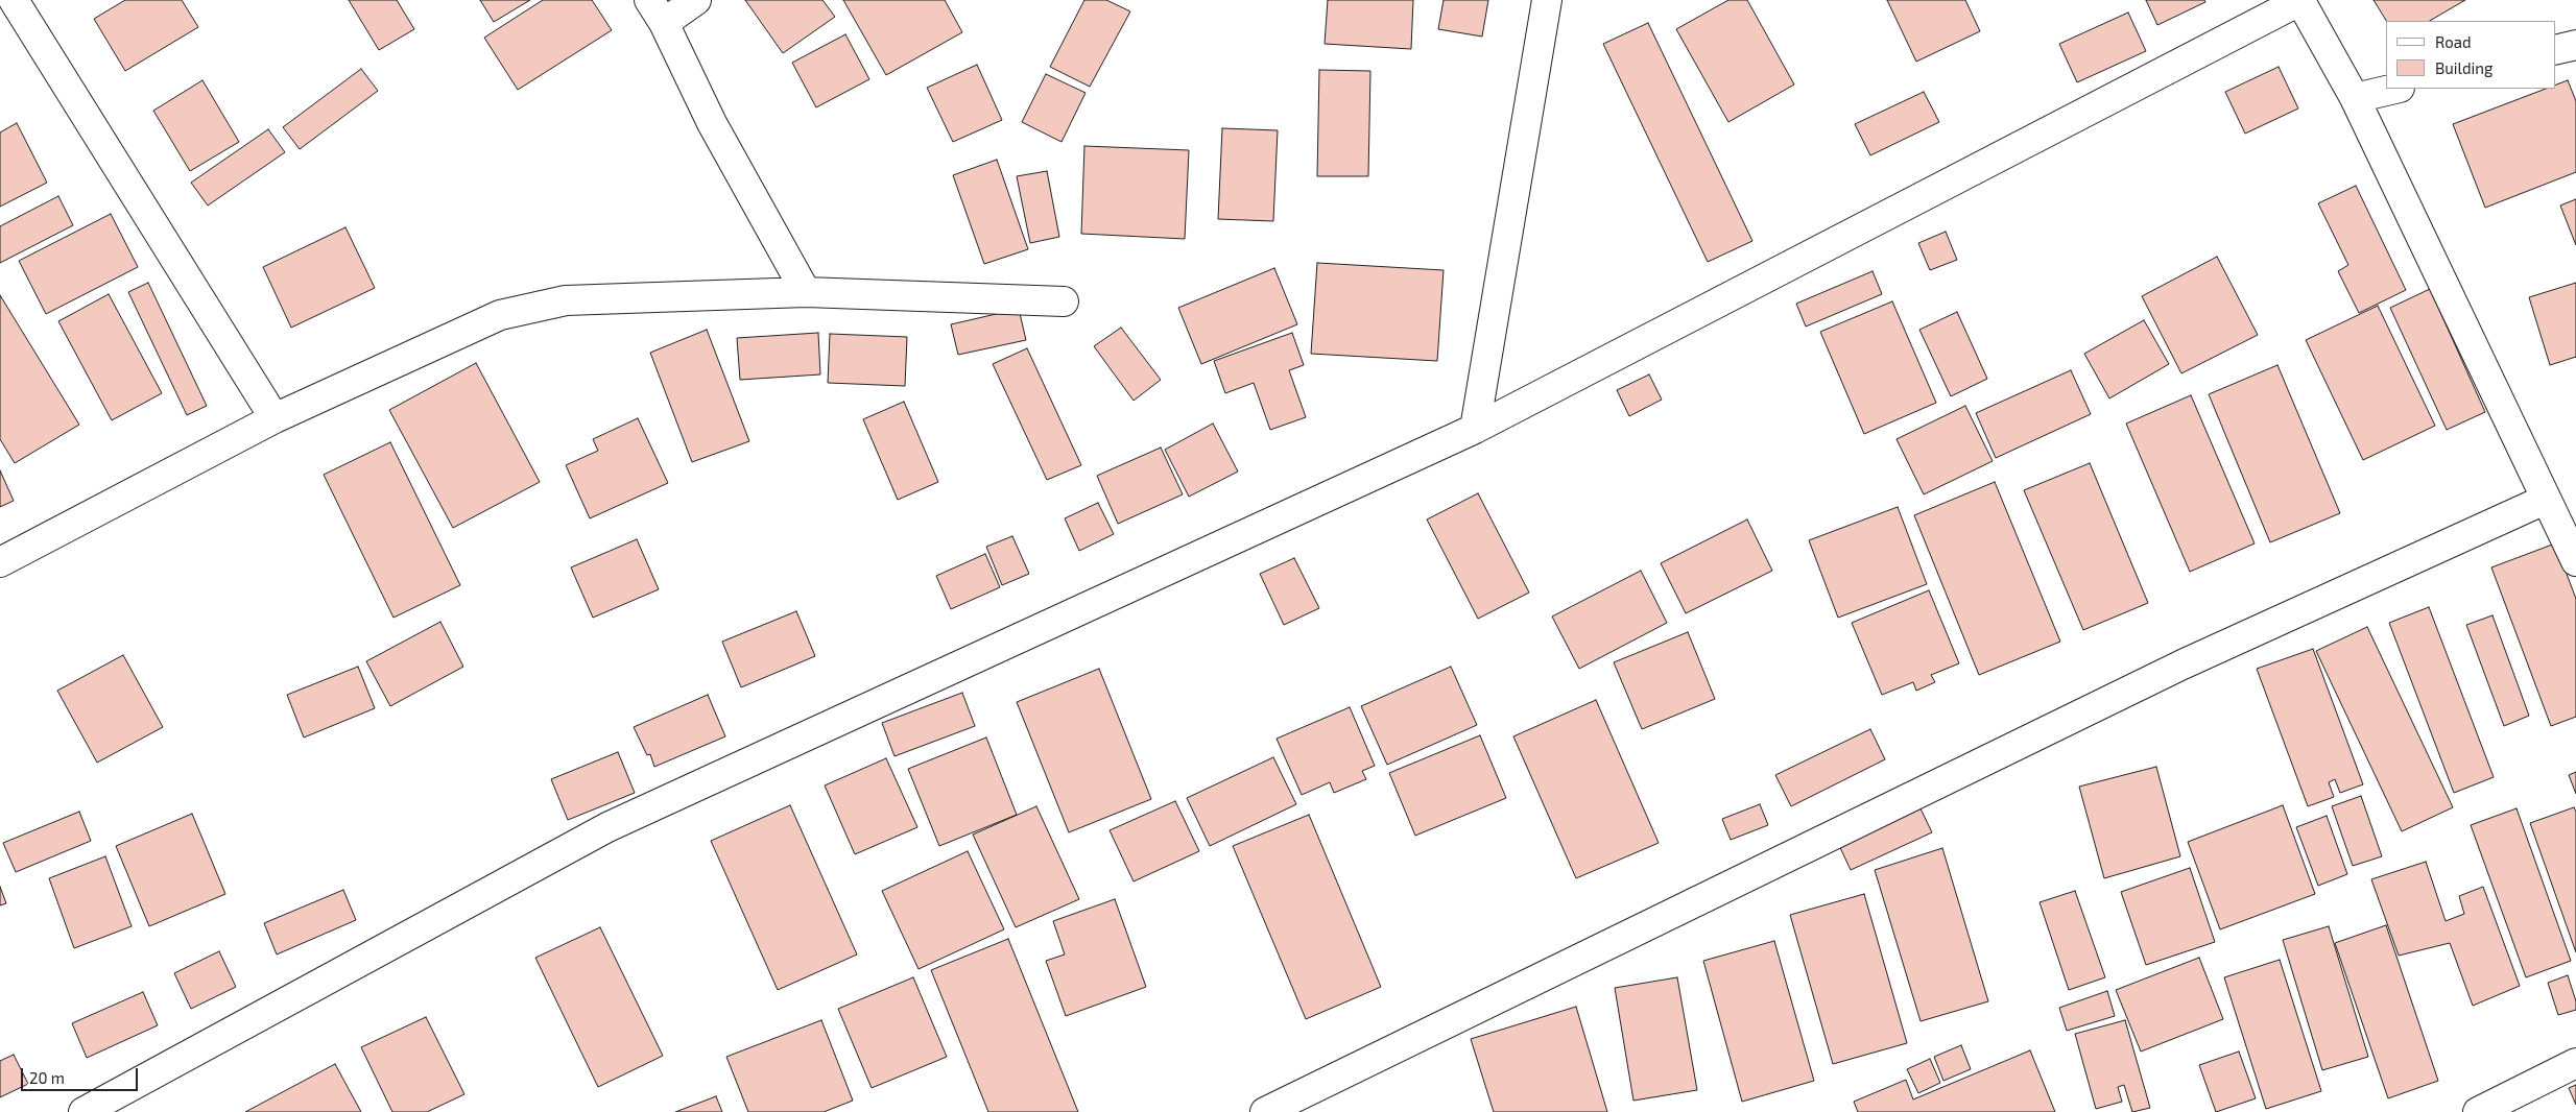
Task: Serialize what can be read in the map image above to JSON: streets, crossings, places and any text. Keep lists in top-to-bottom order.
{
  "legend": ["Road", "Building"],
  "scale_bar": "20 m"
}
